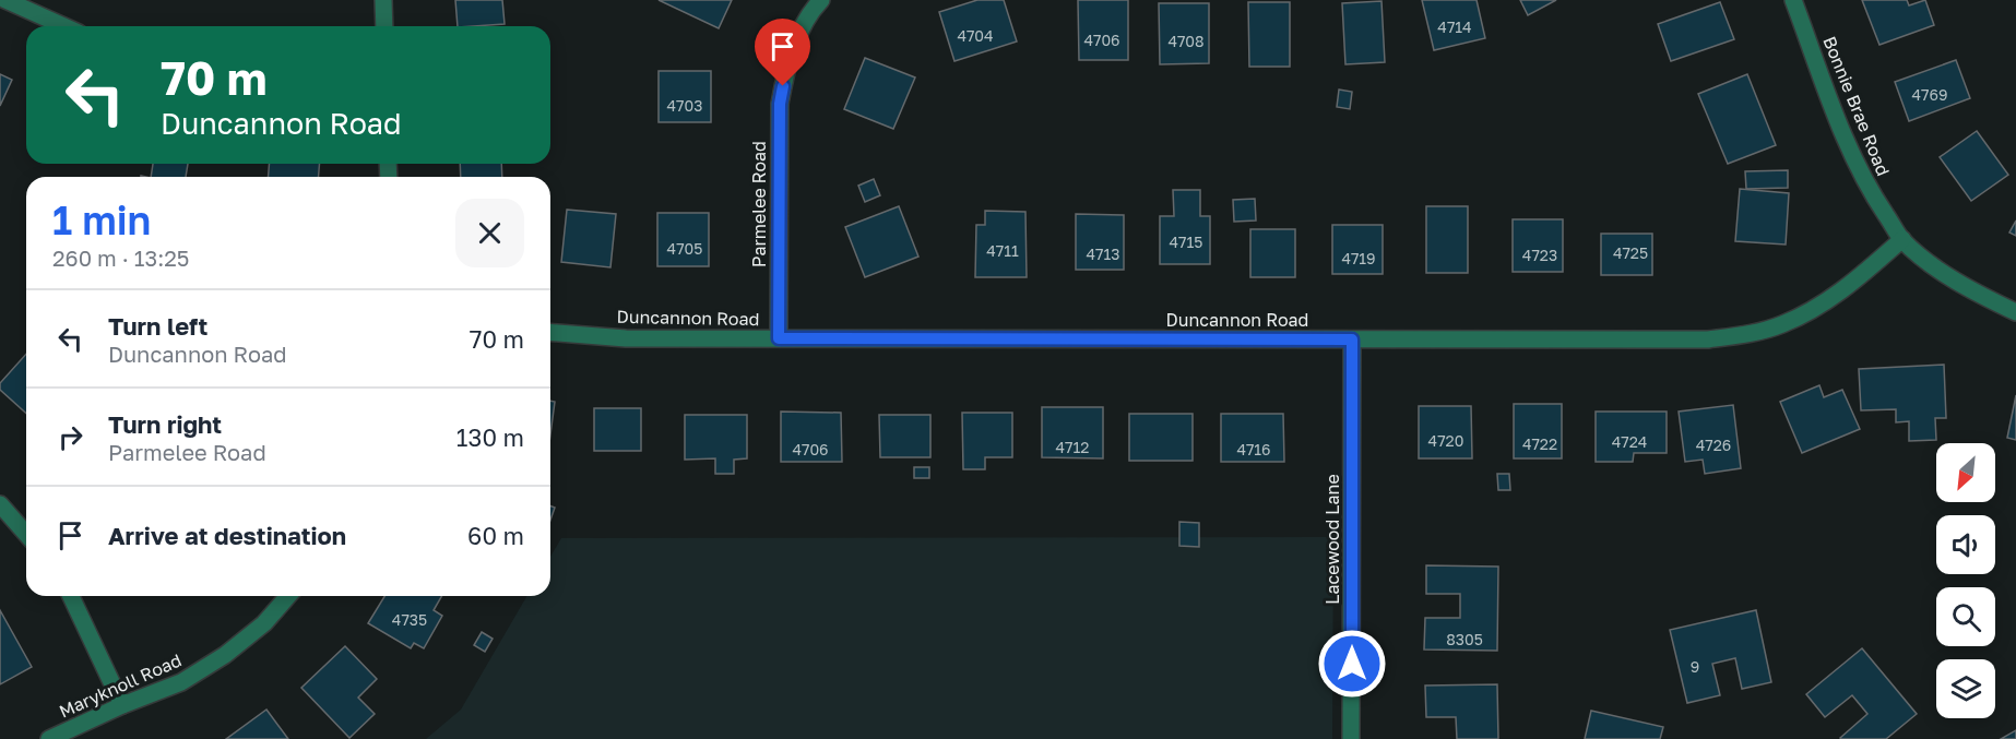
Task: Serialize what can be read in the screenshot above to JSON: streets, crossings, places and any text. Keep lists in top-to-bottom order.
{
  "streets": {
    "street": [
      "Bonnie Brae Road",
      "Parmelee Road",
      "Duncannon Road",
      "Lacewood Lane",
      "Maryknoll Road"
    ]
  },
  "crossings": [
    ["Bonnie Brae Road", "Duncannon Road"],
    ["Parmelee Road", "Duncannon Road"],
    ["Duncannon Road", "Lacewood Lane"]
  ],
  "house_numbers": [
    "4714",
    "4704",
    "4706",
    "4708",
    "4769",
    "4703",
    "4715",
    "4705",
    "4711",
    "4725",
    "4713",
    "4723",
    "4719",
    "4720",
    "4724",
    "4722",
    "4726",
    "4712",
    "4706",
    "4716",
    "4735",
    "8305",
    "9"
  ],
  "north": "bottom left",
  "page": {
    "turn": ["70 m", "Duncannon Road"],
    "heading": ["1 min", "260 m · 13:25"],
    "list": [
      {
        "name": "Turn left",
        "note": "Duncannon Road",
        "value": "70 m"
      },
      {
        "name": "Turn right",
        "note": "Parmelee Road",
        "value": "130 m"
      },
      {
        "name": "Arrive at destination",
        "value": "60 m"
      }
    ]
  }
}
